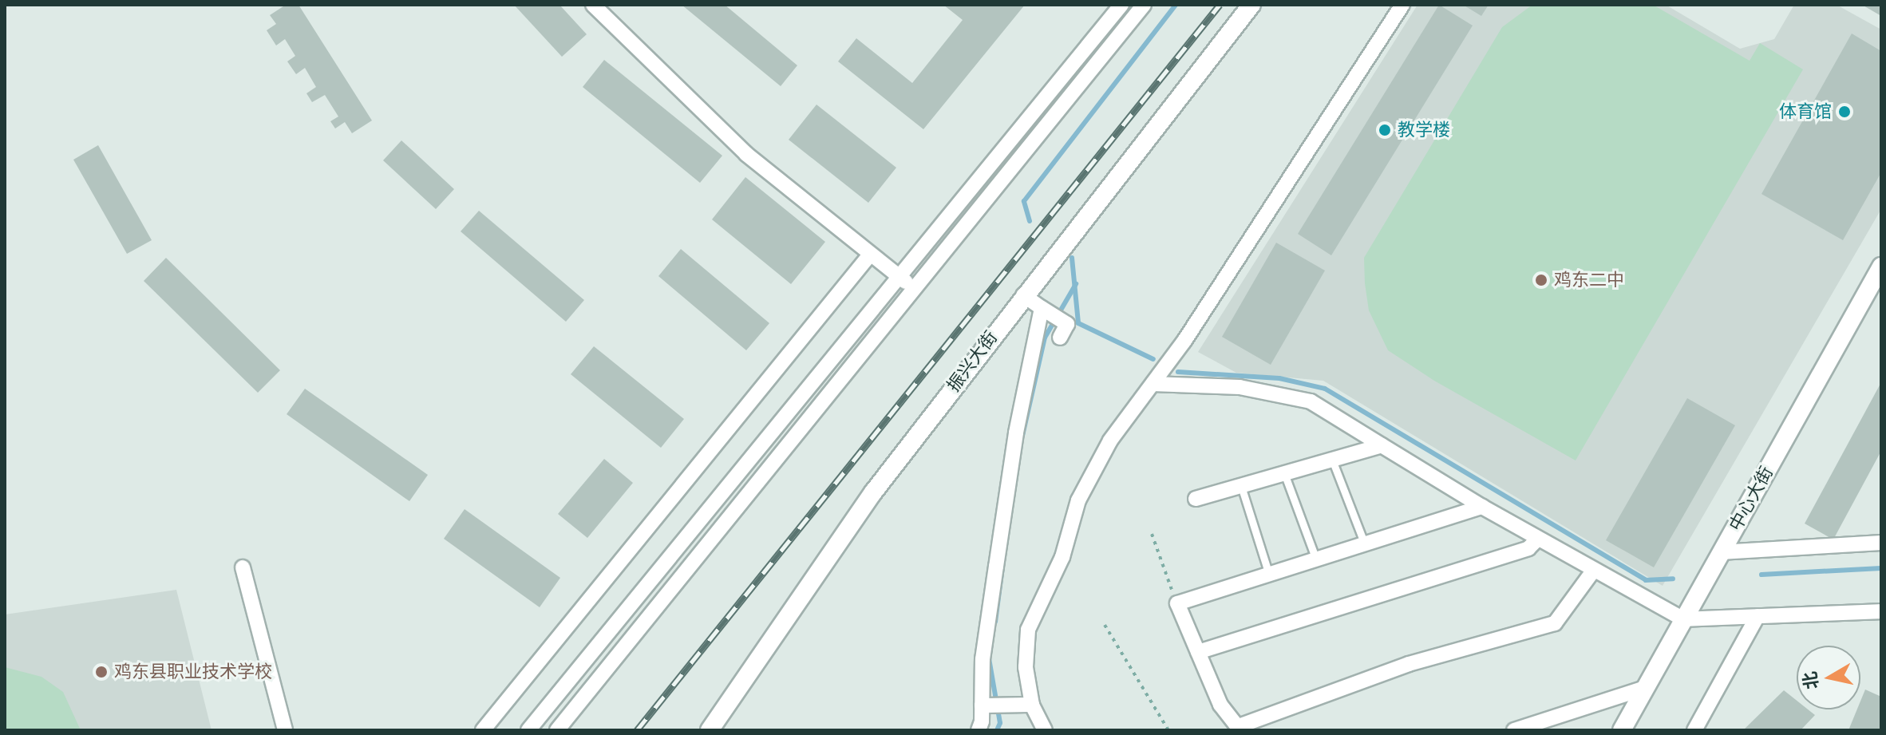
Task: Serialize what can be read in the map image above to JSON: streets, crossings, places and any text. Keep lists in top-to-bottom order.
{
  "streets": {
    "street": ["振兴大街", "中心大街"]
  },
  "places": [
    "体育馆",
    "教学楼",
    "鸡东二中",
    "鸡东县职业技术学校"
  ],
  "north": "left"
}
